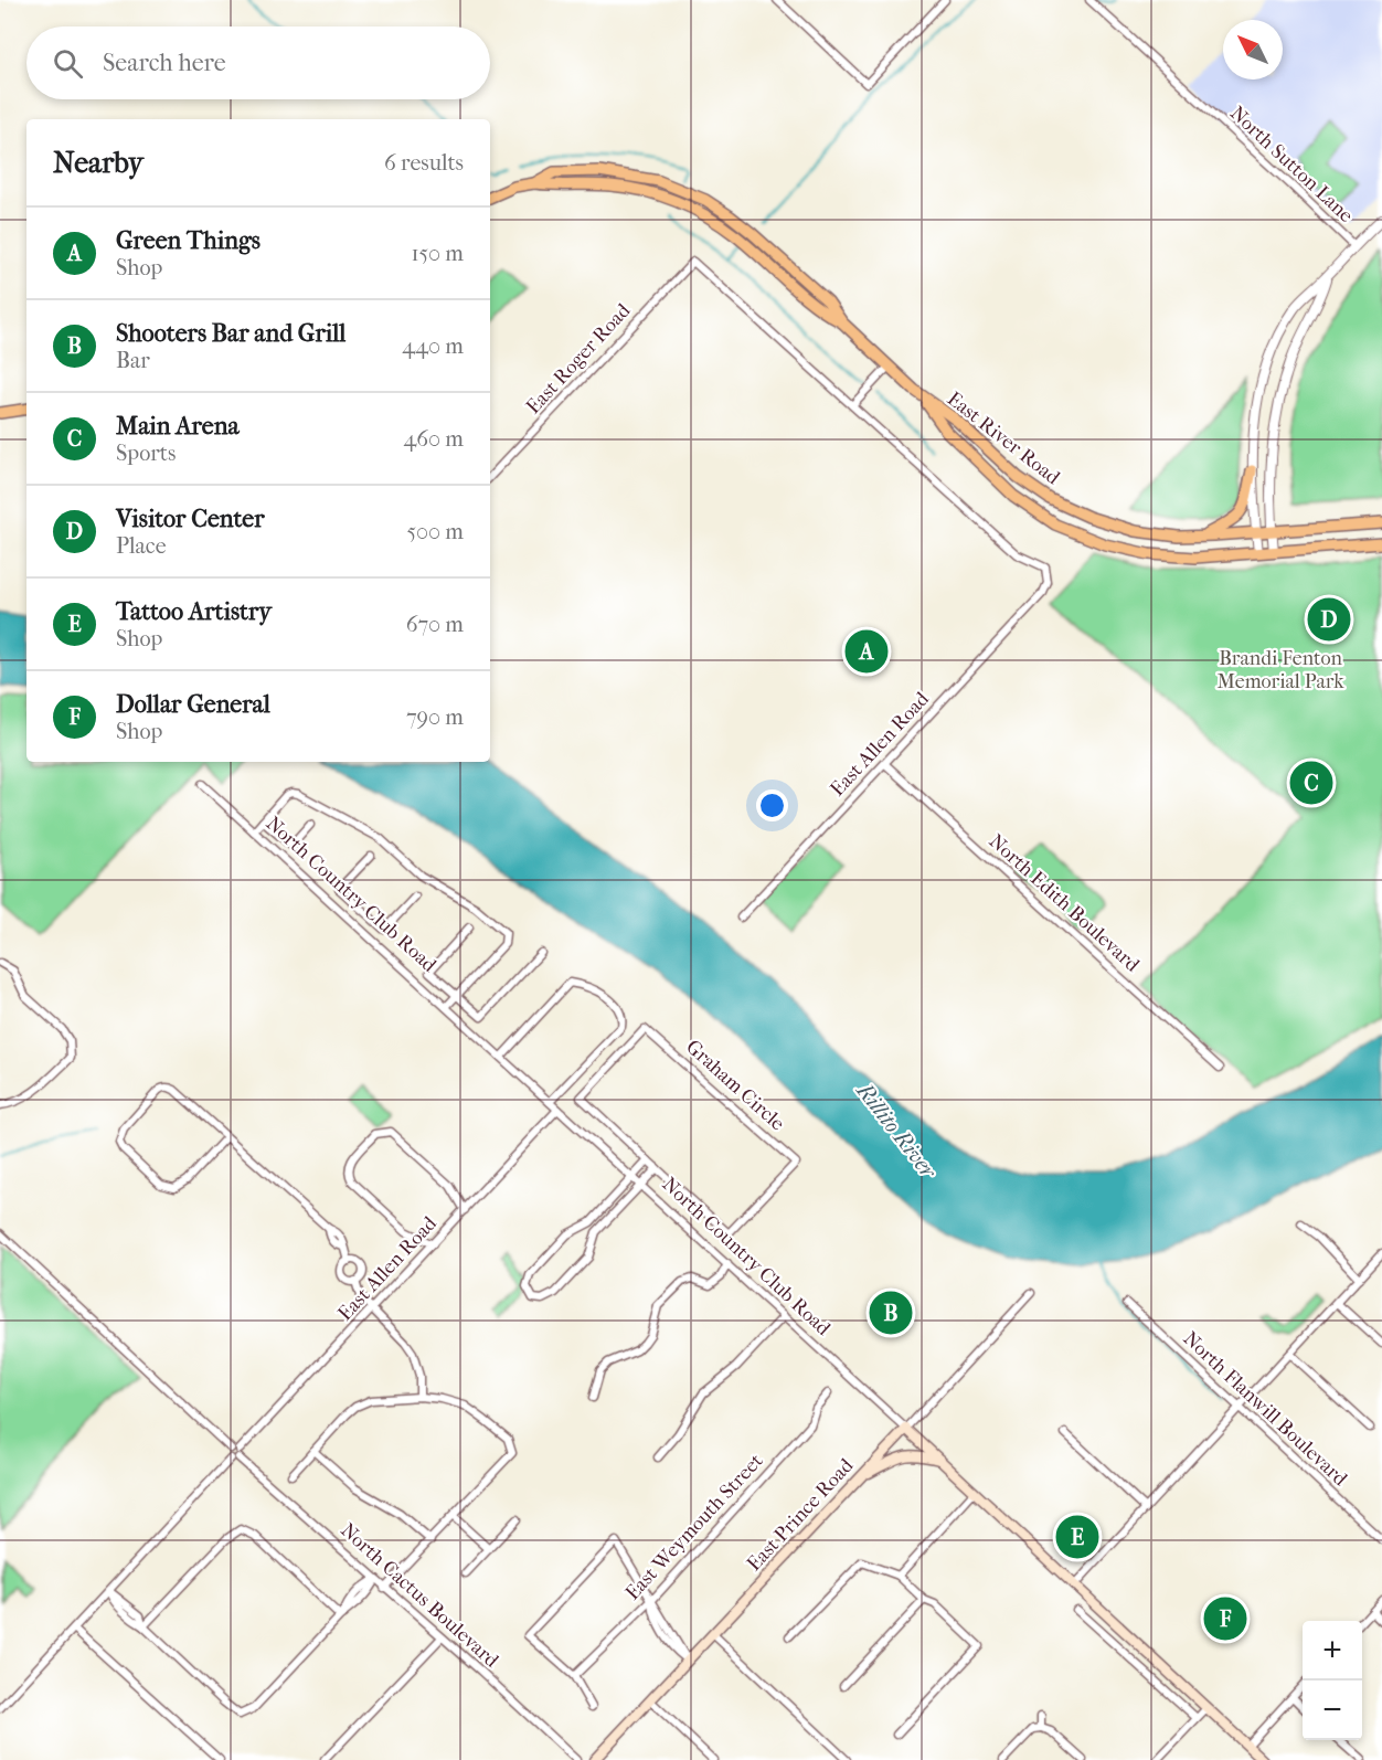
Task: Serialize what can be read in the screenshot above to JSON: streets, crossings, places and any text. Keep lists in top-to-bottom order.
{
  "streets": {
    "main road": ["East River Road", "North Country Club Road", "East Prince Road"],
    "street": [
      "North Sutton Lane",
      "East Roger Road",
      "East Allen Road",
      "North Edith Boulevard",
      "Graham Circle",
      "North Flanwill Boulevard",
      "East Weymouth Street",
      "North Cactus Boulevard"
    ]
  },
  "crossings": [
    ["East Roger Road", "East Allen Road"],
    ["East Allen Road", "North Country Club Road"],
    ["East Allen Road", "North Edith Boulevard"],
    ["East Allen Road", "North Cactus Boulevard"],
    ["North Country Club Road", "East Prince Road"]
  ],
  "water": ["Rillito River"],
  "parks": ["Brandi Fenton Memorial Park"],
  "north": "top left",
  "page": {
    "search": "Search here",
    "heading": ["Nearby", "6 results"],
    "list": [
      {
        "mark": "A",
        "name": "Green Things",
        "note": "Shop",
        "value": "150 m"
      },
      {
        "mark": "B",
        "name": "Shooters Bar and Grill",
        "note": "Bar",
        "value": "440 m"
      },
      {
        "mark": "C",
        "name": "Main Arena",
        "note": "Sports",
        "value": "460 m"
      },
      {
        "mark": "D",
        "name": "Visitor Center",
        "note": "Place",
        "value": "500 m"
      },
      {
        "mark": "E",
        "name": "Tattoo Artistry",
        "note": "Shop",
        "value": "670 m"
      },
      {
        "mark": "F",
        "name": "Dollar General",
        "note": "Shop",
        "value": "790 m"
      }
    ],
    "pins": [
      "D",
      "A",
      "C",
      "B",
      "E",
      "F"
    ],
    "map_buttons": ["+", "−"]
  }
}
